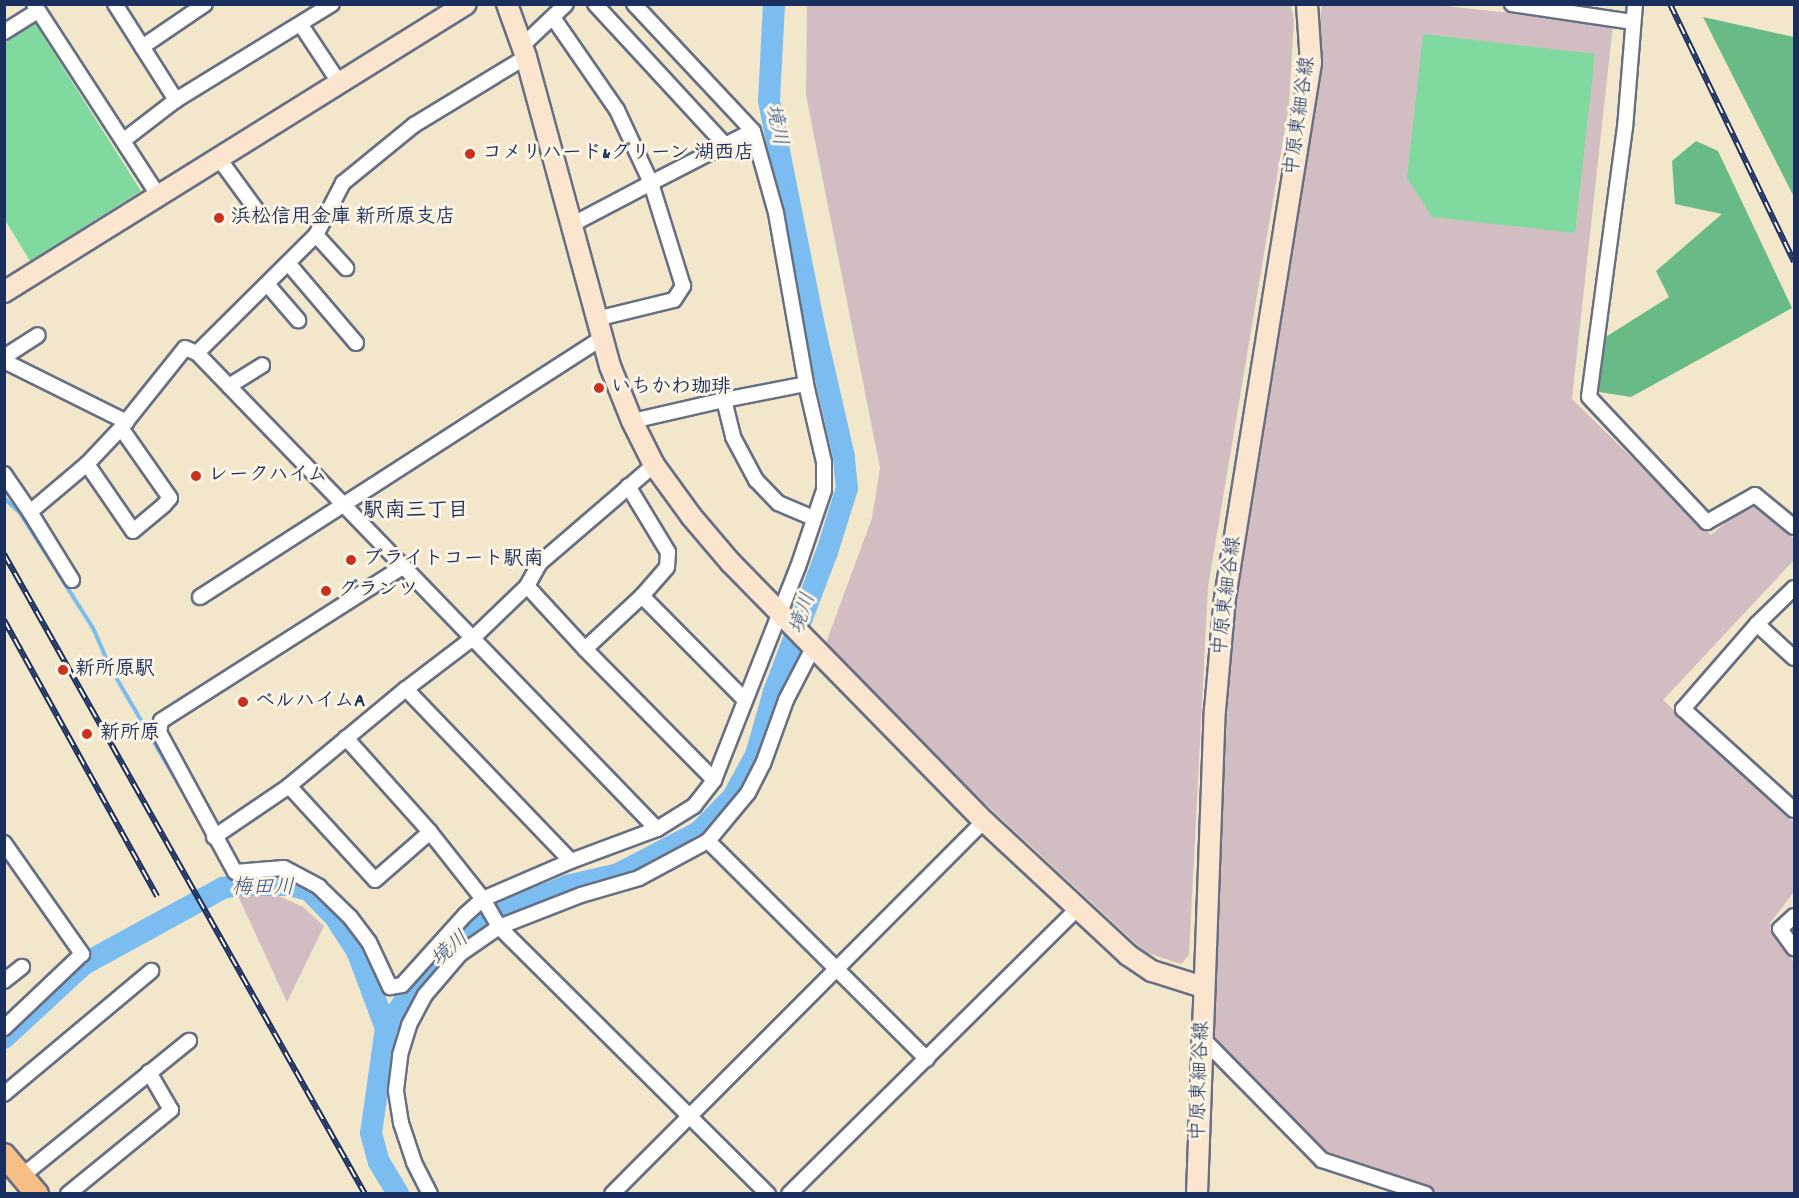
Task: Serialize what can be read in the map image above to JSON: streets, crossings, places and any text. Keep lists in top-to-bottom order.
{
  "streets": {
    "street": ["中原東細谷線"]
  },
  "districts": ["駅南三丁目"],
  "water": ["境川", "梅田川"],
  "places": [
    "コメリハード&グリーン 湖西店",
    "浜松信用金庫 新所原支店",
    "いちかわ珈琲",
    "レークハイム",
    "ブライトコート駅南",
    "グランツ",
    "新所原駅",
    "ベルハイムA",
    "新所原"
  ]
}
